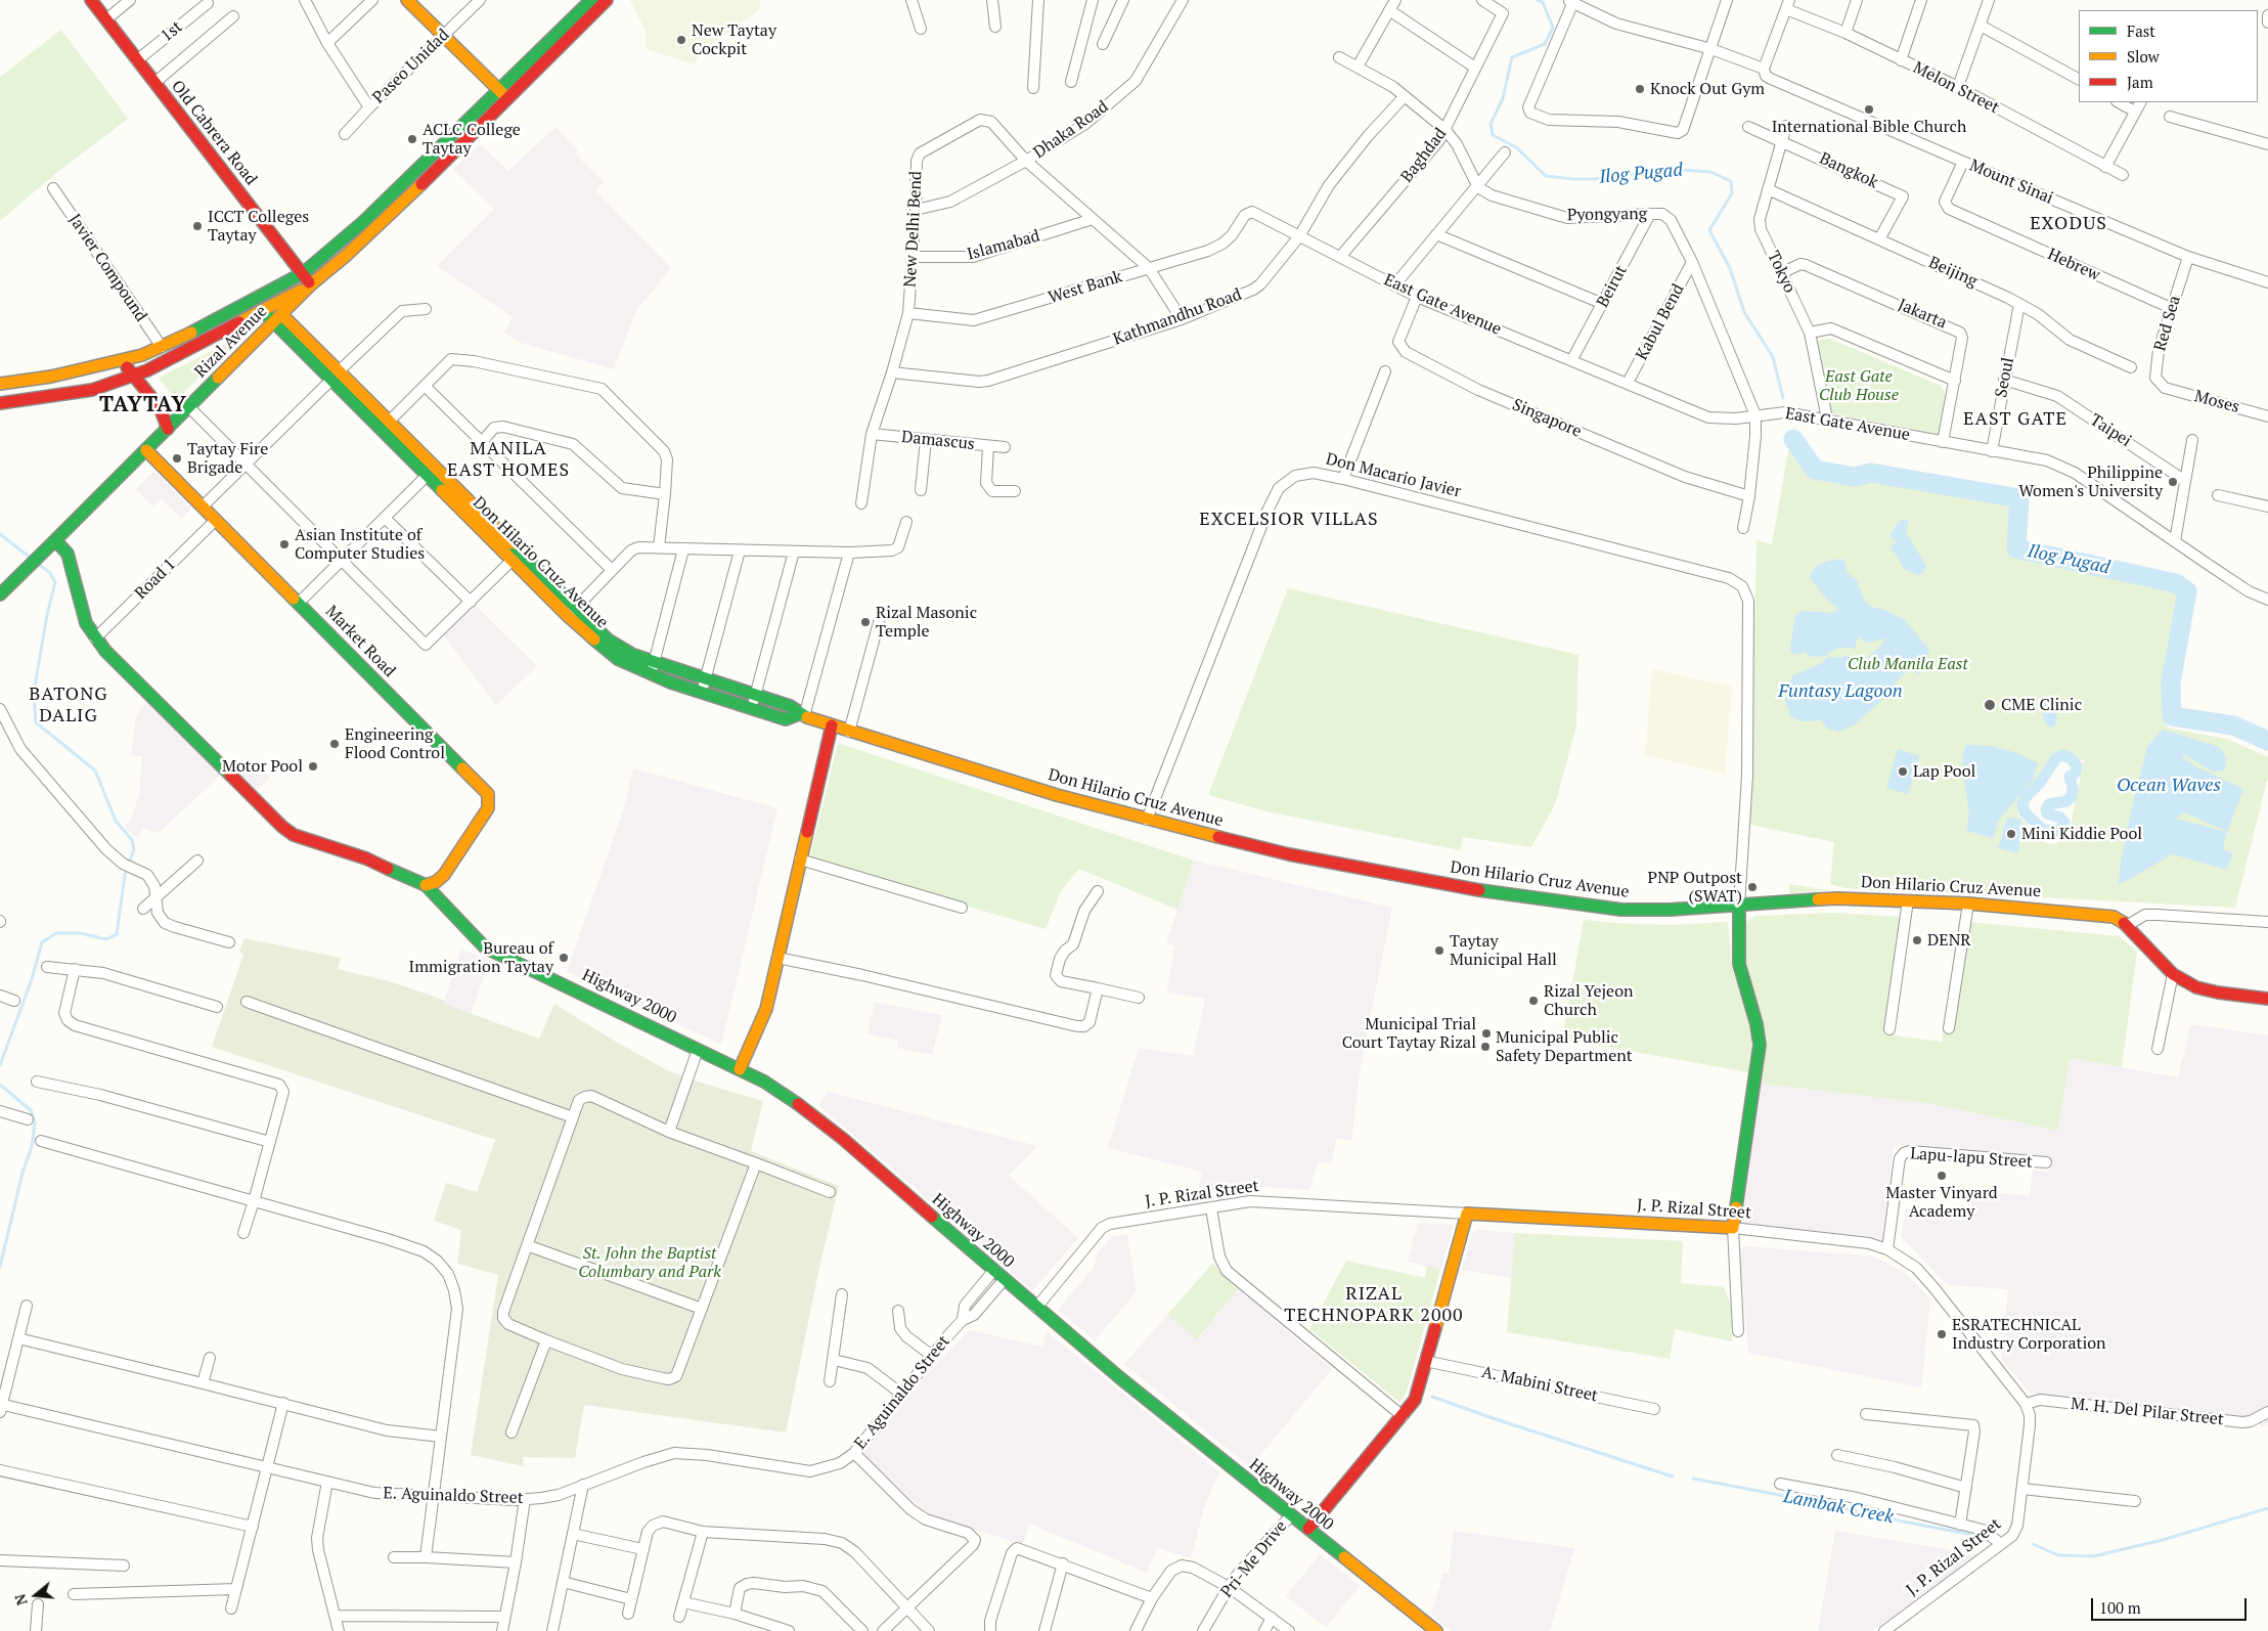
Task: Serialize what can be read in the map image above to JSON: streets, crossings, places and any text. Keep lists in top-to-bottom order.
{
  "streets": {
    "street": [
      "1st",
      "Paseo Unidad",
      "Melon Street",
      "Dhaka Road",
      "Old Cabrera Road",
      "Baghdad",
      "Bangkok",
      "Mount Sinai",
      "Pyongyang",
      "New Delhi Bend",
      "Islamabad",
      "Hebrew",
      "Javier Compound",
      "Tokyo",
      "Beijing",
      "Beirut",
      "West Bank",
      "East Gate Avenue",
      "Jakarta",
      "Kathmandhu Road",
      "Kabul Bend",
      "Red Sea",
      "Rizal Avenue",
      "Seoul",
      "Moses",
      "Singapore",
      "Taipei",
      "Damascus",
      "Don Macario Javier",
      "Don Hilario Cruz Avenue",
      "Road 1",
      "Market Road",
      "Highway 2000",
      "Lapu-lapu Street",
      "J. P. Rizal Street",
      "A. Mabini Street",
      "E. Aguinaldo Street",
      "M. H. Del Pilar Street",
      "Pri-Me Drive"
    ]
  },
  "crossings": [
    ["1st", "Old Cabrera Road"],
    ["Dhaka Road", "New Delhi Bend"],
    ["Old Cabrera Road", "Rizal Avenue"],
    ["Baghdad", "East Gate Avenue"],
    ["Bangkok", "Tokyo"],
    ["Bangkok", "Beijing"],
    ["Mount Sinai", "Hebrew"],
    ["Mount Sinai", "Red Sea"],
    ["Pyongyang", "Beirut"],
    ["Pyongyang", "East Gate Avenue"],
    ["Pyongyang", "Kabul Bend"],
    ["Pyongyang", "Singapore"],
    ["New Delhi Bend", "Islamabad"],
    ["New Delhi Bend", "West Bank"],
    ["New Delhi Bend", "Kathmandhu Road"],
    ["New Delhi Bend", "Damascus"],
    ["Hebrew", "Red Sea"],
    ["Tokyo", "Beijing"],
    ["Tokyo", "East Gate Avenue"],
    ["Tokyo", "Jakarta"],
    ["Beijing", "Seoul"],
    ["Beirut", "East Gate Avenue"],
    ["West Bank", "East Gate Avenue"],
    ["East Gate Avenue", "Jakarta"],
    ["East Gate Avenue", "Kathmandhu Road"],
    ["East Gate Avenue", "Kabul Bend"],
    ["East Gate Avenue", "Seoul"],
    ["East Gate Avenue", "Singapore"],
    ["Red Sea", "Moses"],
    ["Rizal Avenue", "Don Hilario Cruz Avenue"],
    ["Rizal Avenue", "Market Road"],
    ["Seoul", "Taipei"],
    ["Don Macario Javier", "Don Hilario Cruz Avenue"],
    ["Road 1", "Market Road"],
    ["Market Road", "Highway 2000"],
    ["Highway 2000", "J. P. Rizal Street"],
    ["Highway 2000", "E. Aguinaldo Street"],
    ["Highway 2000", "Pri-Me Drive"],
    ["Lapu-lapu Street", "J. P. Rizal Street"],
    ["J. P. Rizal Street", "M. H. Del Pilar Street"]
  ],
  "districts": [
    "EXODUS",
    "TAYTAY",
    "EAST GATE",
    "MANILA EAST HOMES",
    "EXCELSIOR VILLAS",
    "BATONG DALIG",
    "RIZAL TECHNOPARK 2000"
  ],
  "water": [
    "Ilog Pugad",
    "Funtasy Lagoon",
    "Ocean Waves",
    "Lambak Creek"
  ],
  "parks": ["East Gate Club House", "Club Manila East", "St. John the Baptist Columbary and Park"],
  "places": [
    "New Taytay Cockpit",
    "Knock Out Gym",
    "International Bible Church",
    "ACLC College Taytay",
    "ICCT Colleges Taytay",
    "Taytay Fire Brigade",
    "Philippine Women's University",
    "Asian Institute of Computer Studies",
    "Rizal Masonic Temple",
    "CME Clinic",
    "Engineering Flood Control",
    "Motor Pool",
    "Lap Pool",
    "Mini Kiddie Pool",
    "PNP Outpost (SWAT)",
    "DENR",
    "Taytay Municipal Hall",
    "Bureau of Immigration Taytay",
    "Rizal Yejeon Church",
    "Municipal Trial Court Taytay Rizal",
    "Municipal Public Safety Department",
    "Master Vinyard Academy",
    "ESRATECHNICAL Industry Corporation"
  ],
  "legend": ["Fast", "Slow", "Jam"],
  "scale_bar": "100 m",
  "north": "left"
}
